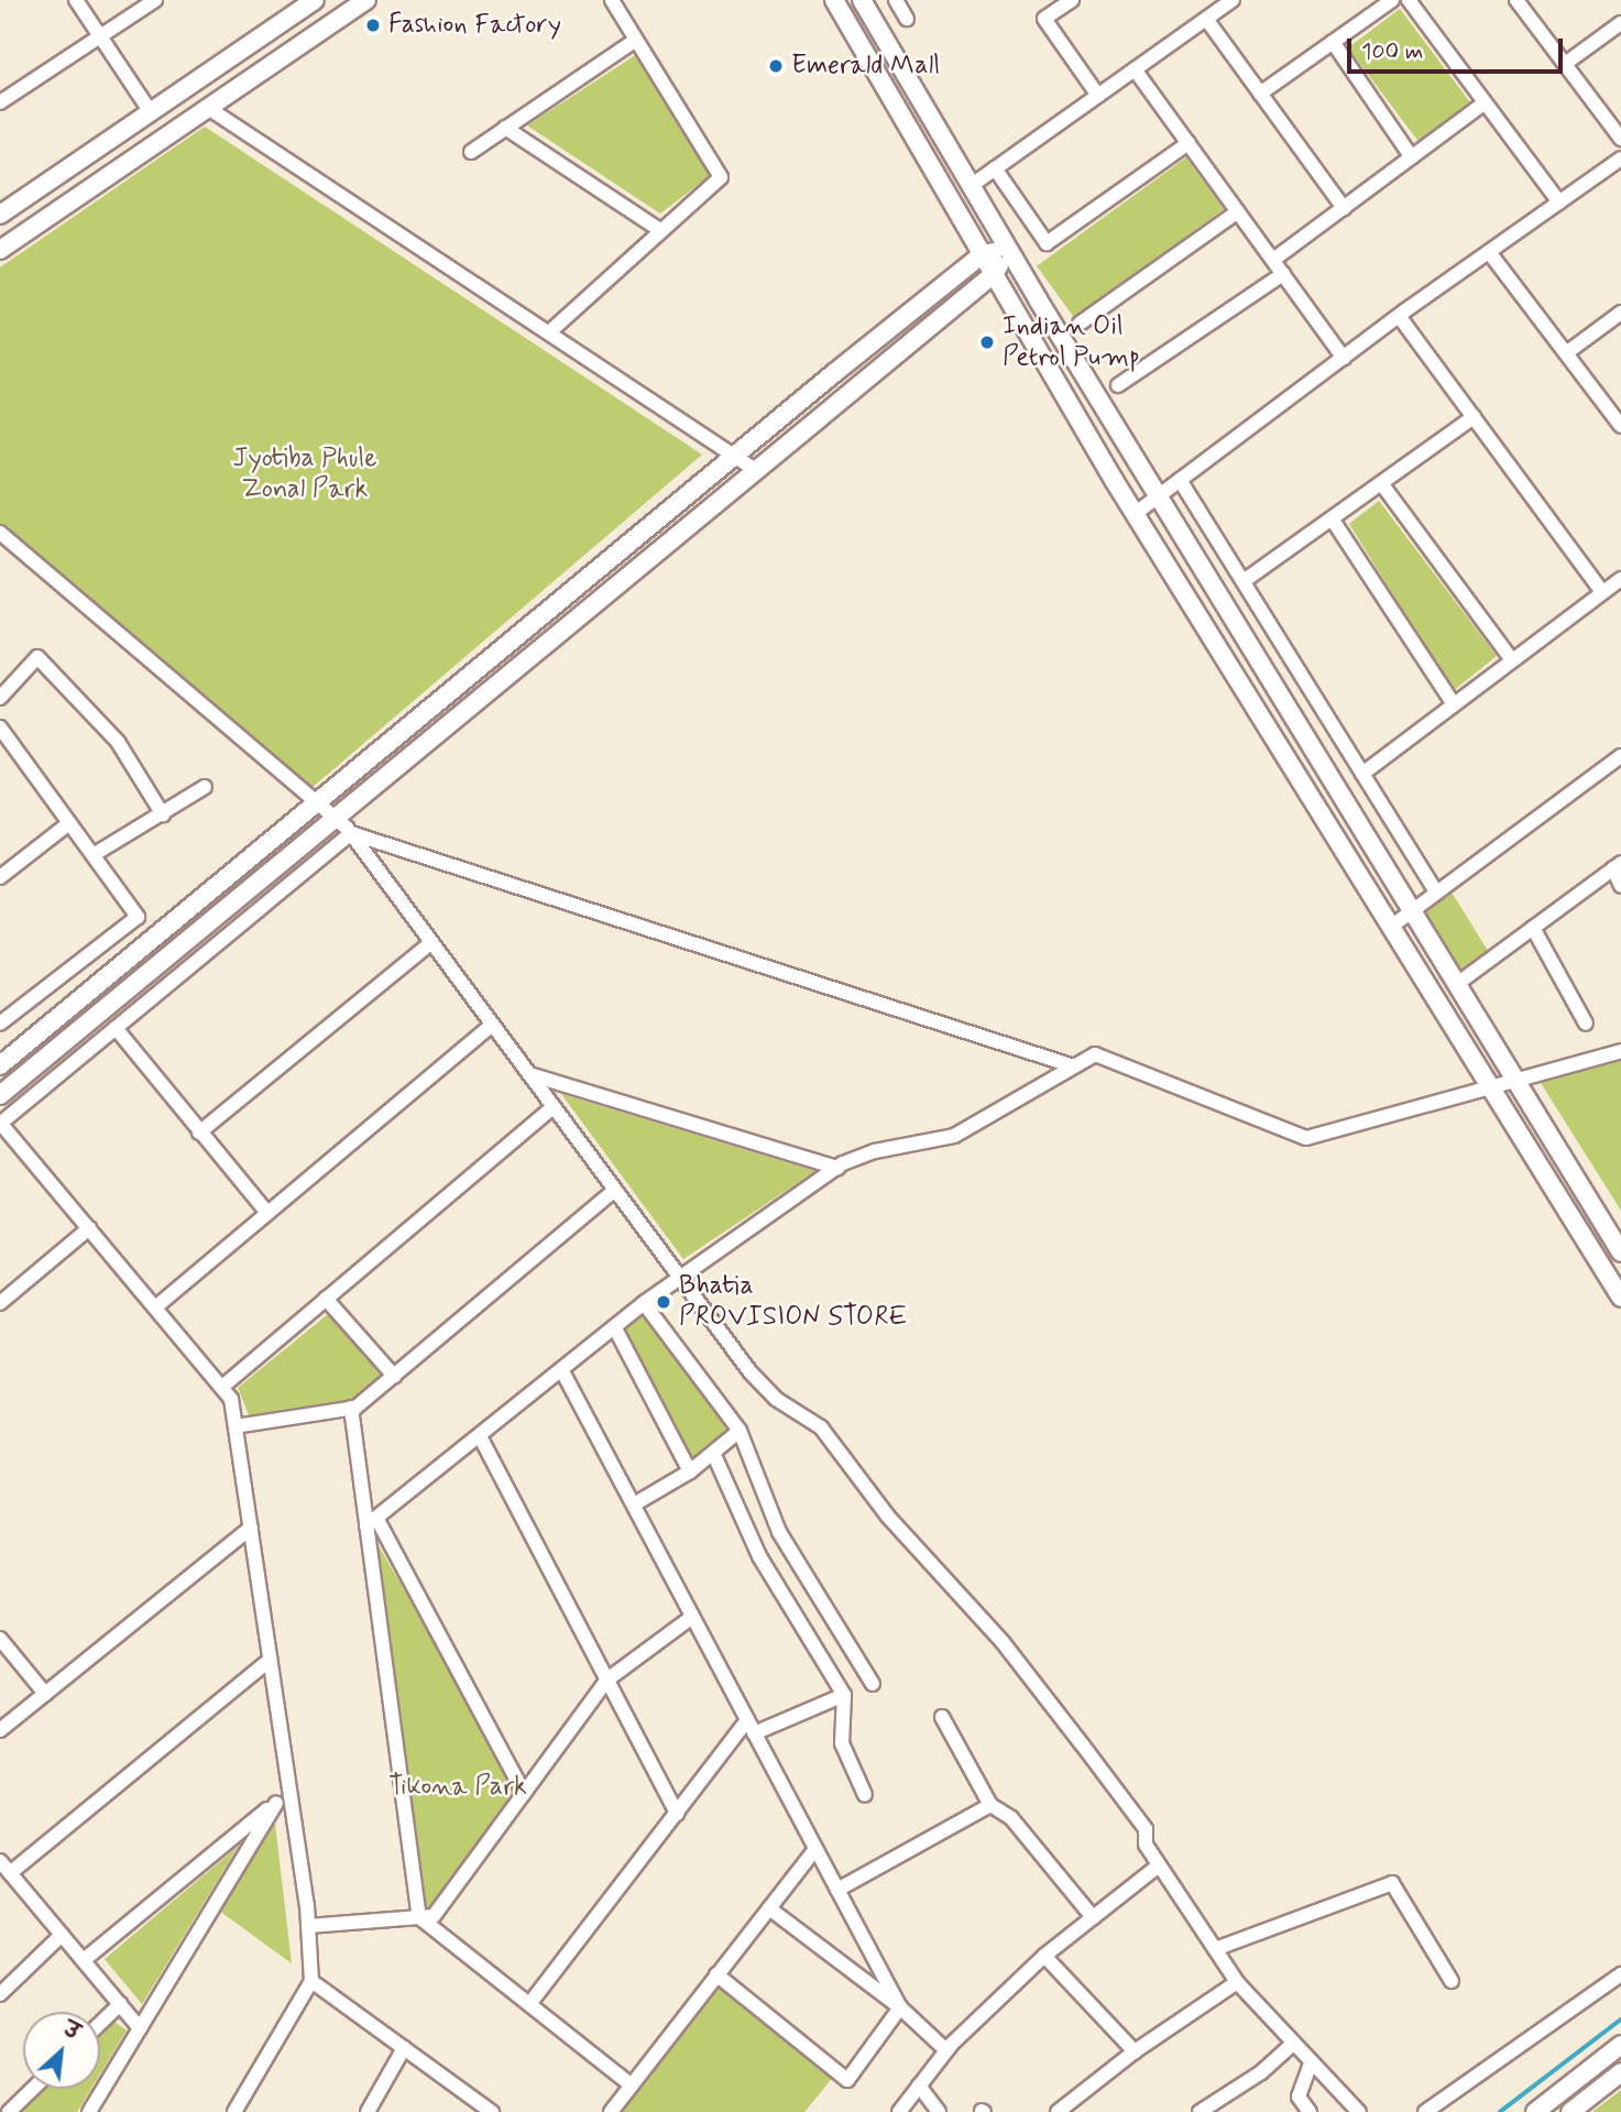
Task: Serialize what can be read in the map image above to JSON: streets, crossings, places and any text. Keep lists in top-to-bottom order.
{
  "parks": ["Jyotiba Phule Zonal Park", "Tikona Park"],
  "places": [
    "Fashion Factory",
    "Emerald Mall",
    "Indian Oil Petrol Pump",
    "Bhatia PROVISION STORE"
  ],
  "scale_bar": "100 m",
  "north": "top right"
}
